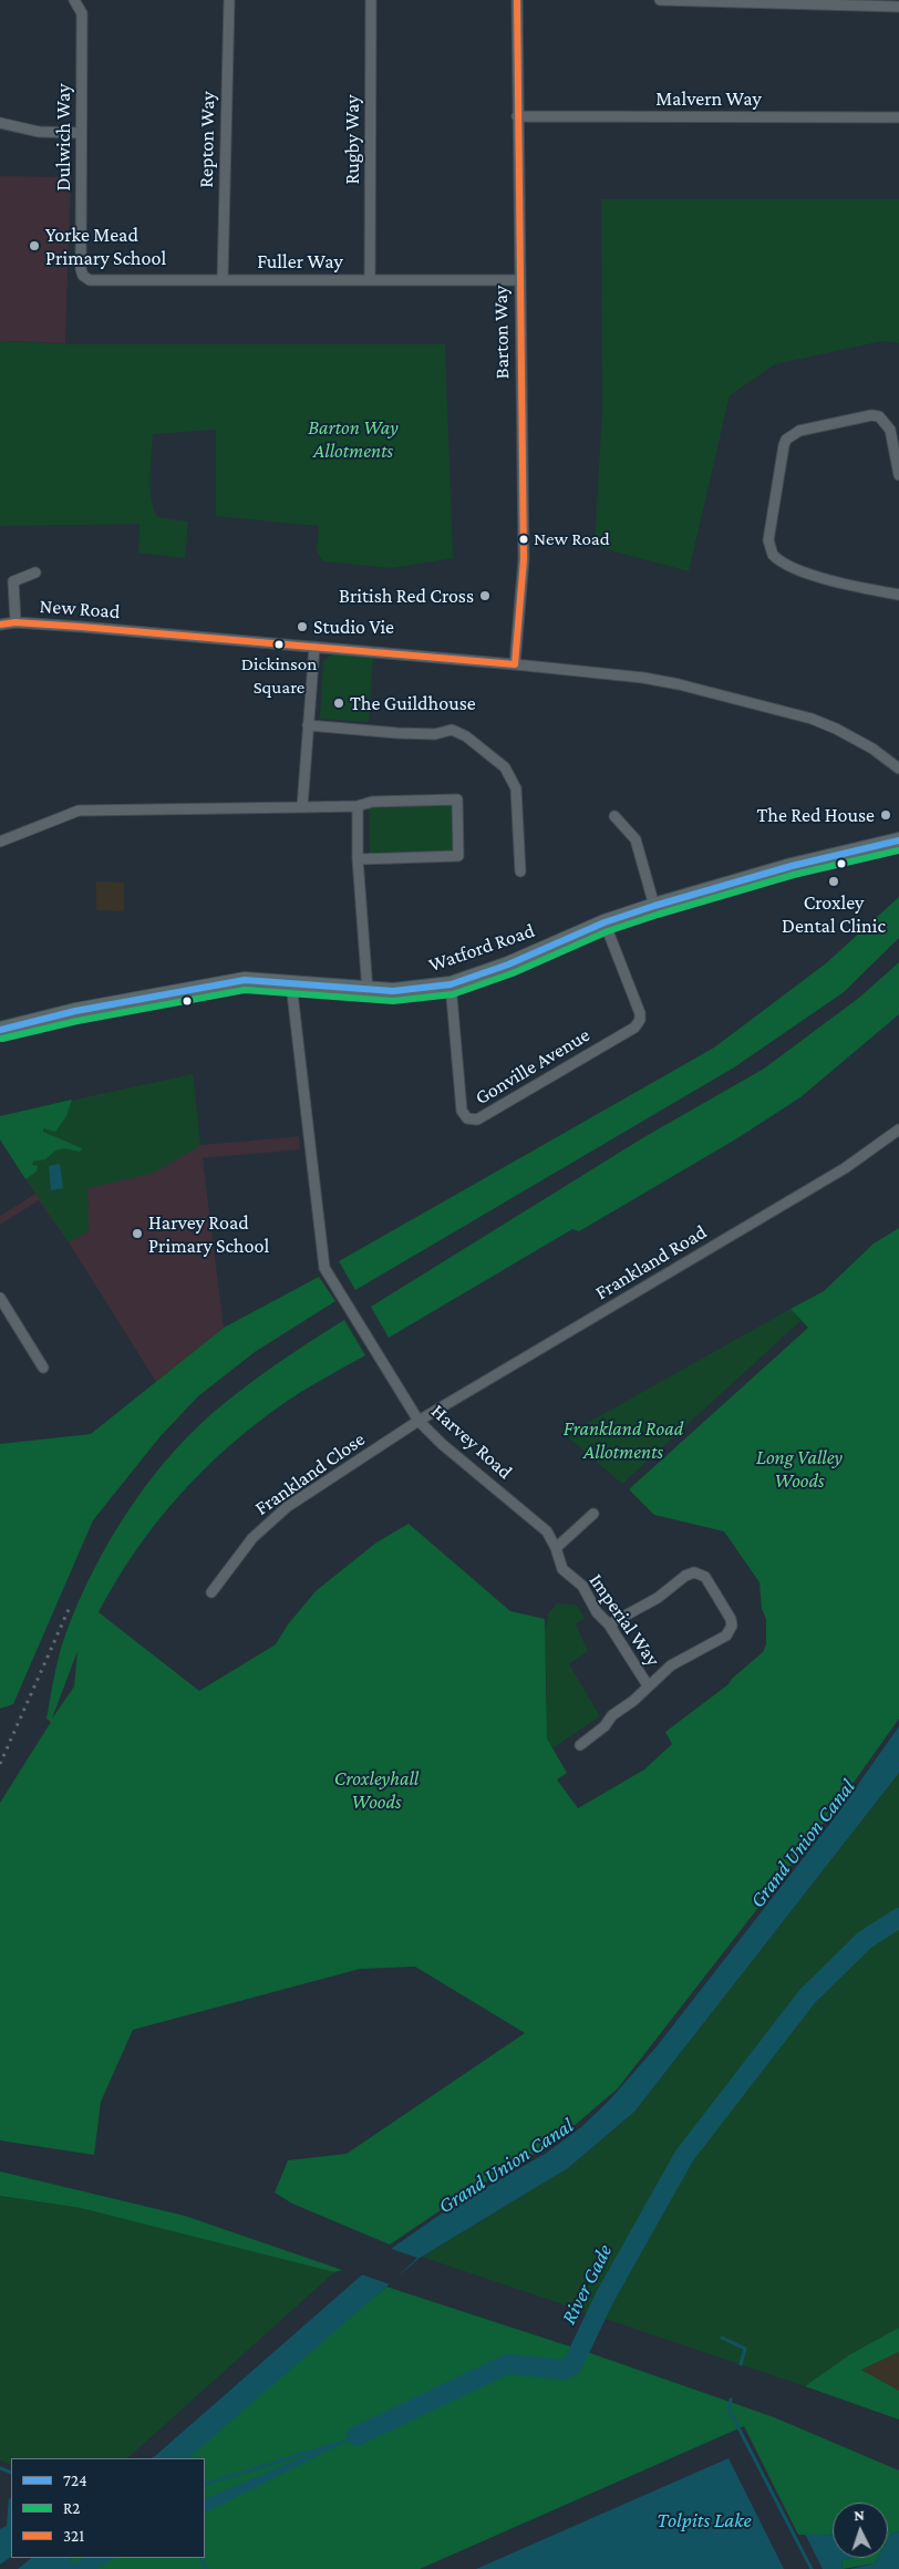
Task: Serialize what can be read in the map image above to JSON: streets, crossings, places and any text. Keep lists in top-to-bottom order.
{
  "streets": {
    "main road": ["Watford Road"],
    "street": [
      "Malvern Way",
      "Dulwich Way",
      "Repton Way",
      "Rugby Way",
      "Fuller Way",
      "Barton Way",
      "New Road",
      "Gonville Avenue",
      "Frankland Road",
      "Harvey Road",
      "Frankland Close",
      "Imperial Way"
    ]
  },
  "crossings": [
    ["Malvern Way", "Barton Way"],
    ["Dulwich Way", "Fuller Way"],
    ["Repton Way", "Fuller Way"],
    ["Rugby Way", "Fuller Way"],
    ["Fuller Way", "Barton Way"],
    ["Barton Way", "New Road"],
    ["Watford Road", "Gonville Avenue"],
    ["Watford Road", "Harvey Road"],
    ["Frankland Road", "Harvey Road"],
    ["Frankland Road", "Frankland Close"],
    ["Harvey Road", "Frankland Close"],
    ["Harvey Road", "Imperial Way"]
  ],
  "water": ["Grand Union Canal", "River Gade", "Tolpits Lake"],
  "parks": [
    "Barton Way Allotments",
    "Frankland Road Allotments",
    "Long Valley Woods",
    "Croxleyhall Woods"
  ],
  "places": [
    "Yorke Mead Primary School",
    "New Road",
    "British Red Cross",
    "Studio Vie",
    "Dickinson Square",
    "The Guildhouse",
    "The Red House",
    "Croxley Dental Clinic",
    "Harvey Road Primary School"
  ],
  "lines": ["transit line 321", "transit line 724", "transit line R2"],
  "legend": ["724", "R2", "321"],
  "north": "top"
}
